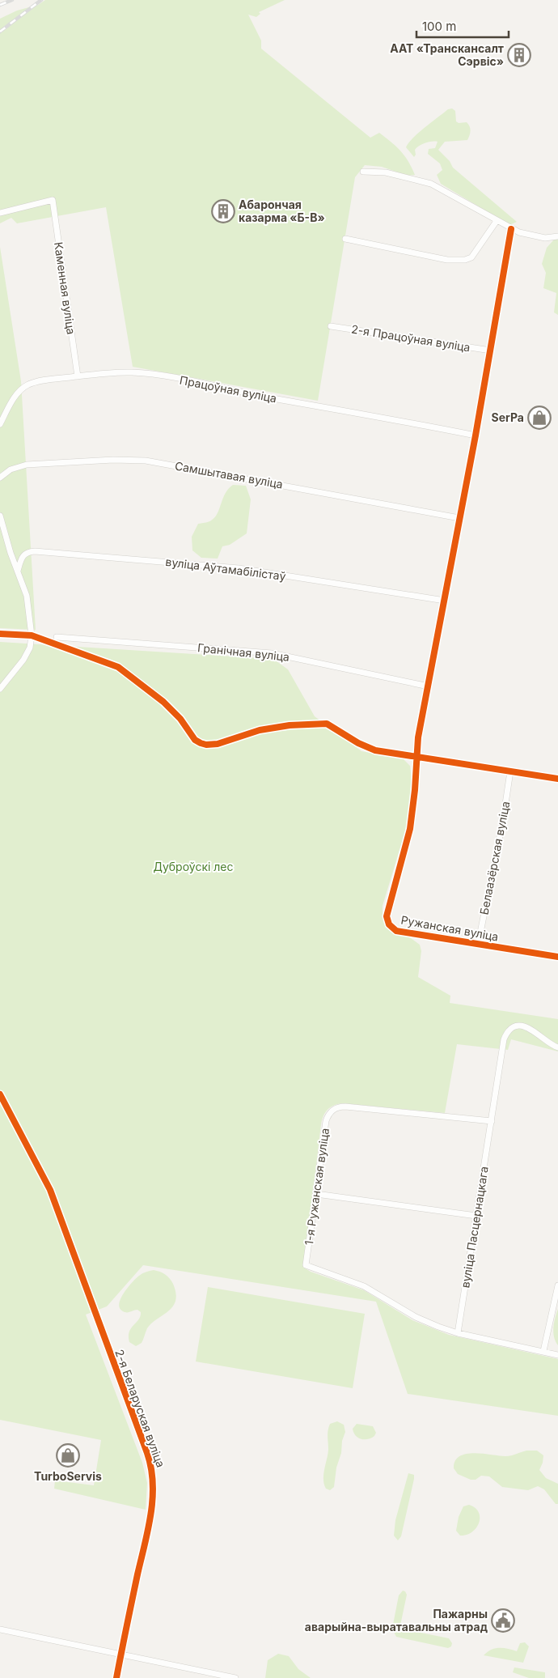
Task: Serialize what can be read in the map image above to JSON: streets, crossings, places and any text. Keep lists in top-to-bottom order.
{
  "streets": {
    "street": [
      "Каменная вуліца",
      "2-я Працоўная вуліца",
      "Працоўная вуліца",
      "Самшытавая вуліца",
      "вуліца Аўтамабілістаў",
      "Гранічная вуліца",
      "Белаазёрская вуліца",
      "Ружанская вуліца",
      "1-я Ружанская вуліца",
      "вуліца Пасцернацкага",
      "2-я Беларуская вуліца"
    ]
  },
  "crossings": [
    ["Каменная вуліца", "Працоўная вуліца"],
    ["Белаазёрская вуліца", "Ружанская вуліца"],
    ["1-я Ружанская вуліца", "вуліца Пасцернацкага"]
  ],
  "parks": ["Дуброўскі лес"],
  "places": {
    "building": ["ААТ «Транскансалт Сэрвіс»", "Абарончая казарма «Б-В»"],
    "shop": ["SerPa", "TurboServis"],
    "public building": ["Пажарны аварыйна-выратавальны атрад"]
  },
  "scale_bar": "100 m"
}
